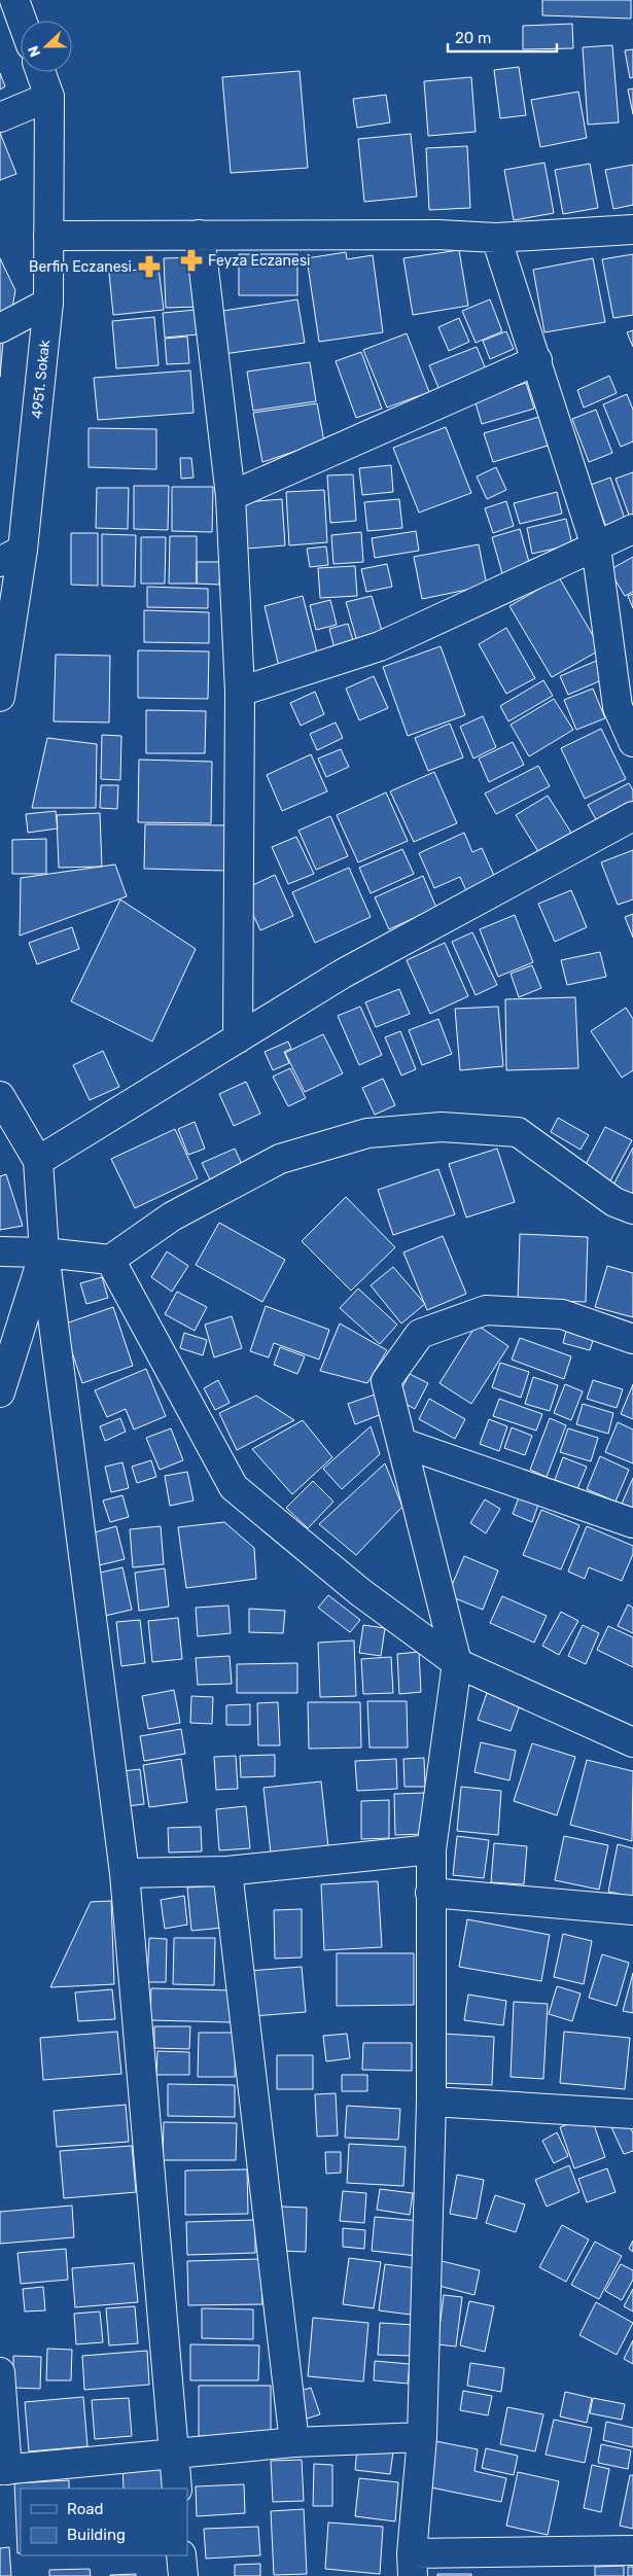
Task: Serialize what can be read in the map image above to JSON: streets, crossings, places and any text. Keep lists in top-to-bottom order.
{
  "streets": {
    "street": ["4951. Sokak"]
  },
  "places": {
    "pharmacy": ["Feyza Eczanesi", "Berfin Eczanesi"]
  },
  "legend": ["Road", "Building"],
  "scale_bar": "20 m",
  "north": "left"
}
